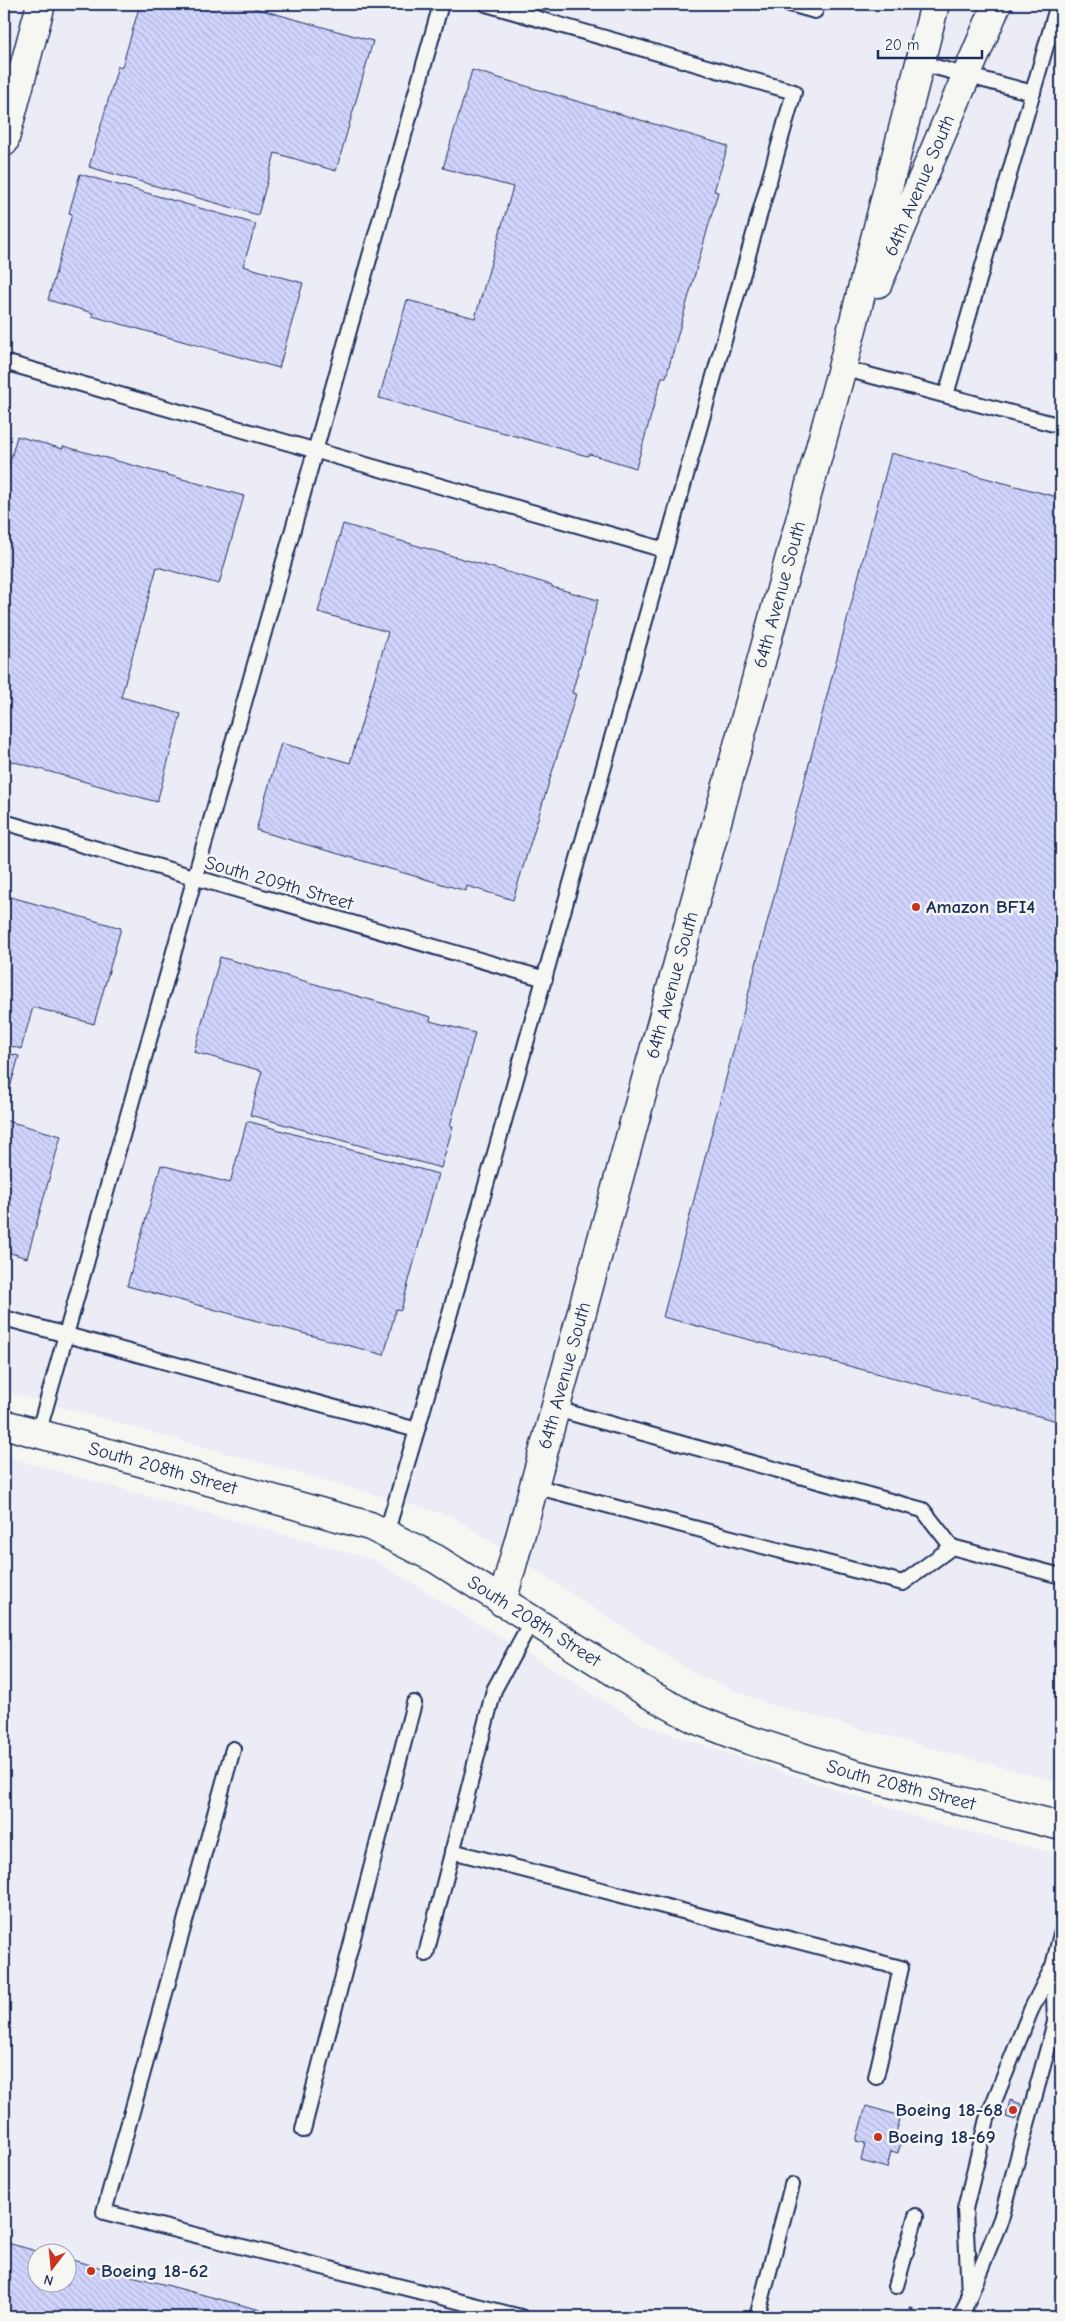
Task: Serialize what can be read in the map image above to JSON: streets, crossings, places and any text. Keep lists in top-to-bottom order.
{
  "streets": {
    "street": ["64th Avenue South", "South 208th Street"],
    "lane": ["South 209th Street"]
  },
  "crossings": [
    ["64th Avenue South", "South 208th Street"]
  ],
  "places": [
    "Amazon BFI4",
    "Boeing 18-68",
    "Boeing 18-69",
    "Boeing 18-62"
  ],
  "scale_bar": "20 m",
  "north": "bottom"
}
